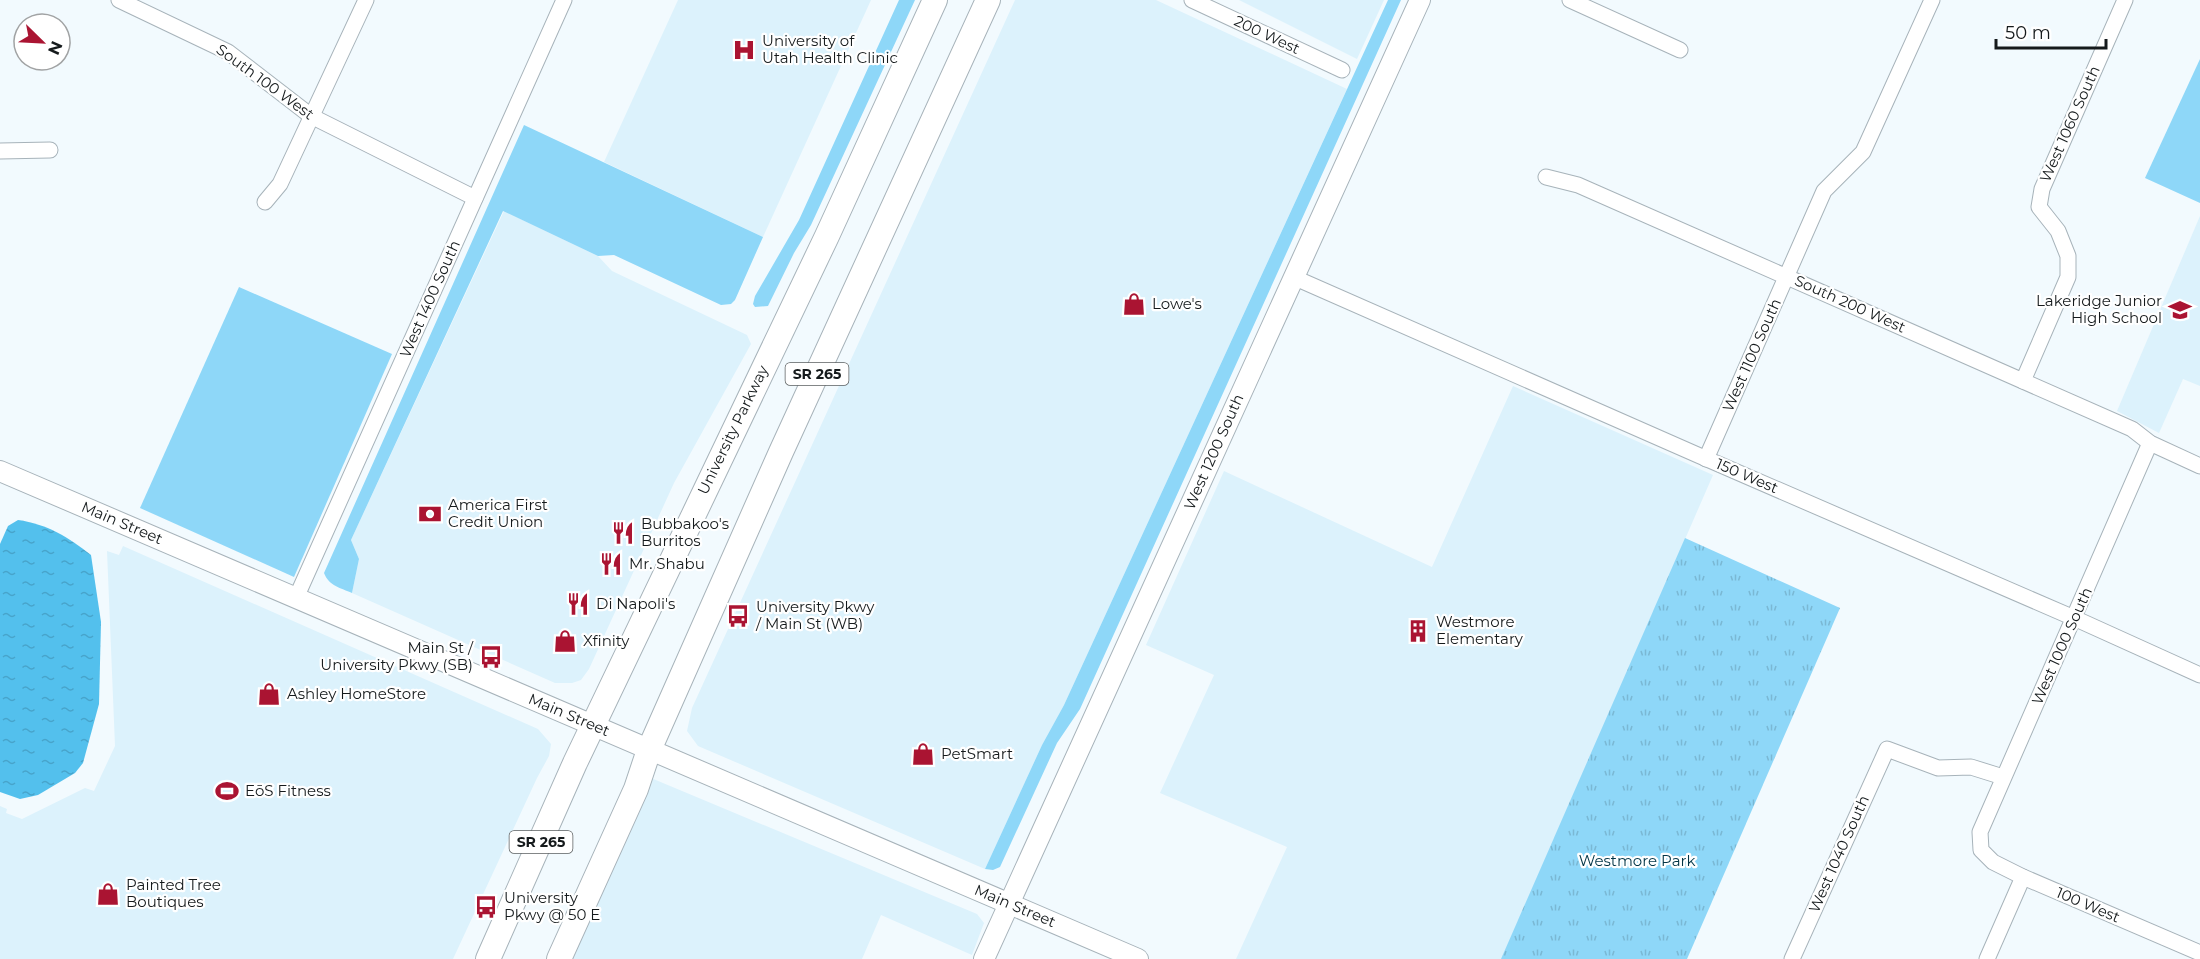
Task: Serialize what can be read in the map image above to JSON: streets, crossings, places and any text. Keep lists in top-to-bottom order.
{
  "streets": {
    "main road": ["SR 265", "University Parkway"],
    "street": [
      "200 West",
      "South 100 West",
      "West 1060 South",
      "West 1400 South",
      "South 200 West",
      "West 1100 South",
      "West 1200 South",
      "150 West",
      "Main Street",
      "West 1000 South",
      "West 1040 South",
      "100 West"
    ]
  },
  "crossings": [
    ["South 100 West", "West 1400 South"],
    ["West 1060 South", "South 200 West"],
    ["West 1400 South", "Main Street"],
    ["South 200 West", "West 1100 South"],
    ["South 200 West", "West 1000 South"],
    ["West 1100 South", "150 West"],
    ["SR 265", "Main Street"],
    ["University Parkway", "Main Street"],
    ["West 1200 South", "150 West"],
    ["West 1200 South", "Main Street"],
    ["150 West", "West 1000 South"],
    ["West 1000 South", "West 1040 South"],
    ["West 1000 South", "100 West"]
  ],
  "parks": ["Westmore Park"],
  "places": {
    "hospital": ["University of Utah Health Clinic"],
    "shop": [
      "Lowe's",
      "Xfinity",
      "Ashley HomeStore",
      "PetSmart",
      "Painted Tree Boutiques"
    ],
    "school or university": ["Lakeridge Junior High School"],
    "bank": ["America First Credit Union"],
    "restaurant": ["Bubbakoo's Burritos", "Mr. Shabu", "Di Napoli's"],
    "bus stop": ["University Pkwy / Main St (WB)", "Main St / University Pkwy (SB)", "University Pkwy @ 50 E"],
    "building": ["Westmore Elementary"],
    "sports": ["EōS Fitness"]
  },
  "scale_bar": "50 m",
  "north": "bottom right"
}
